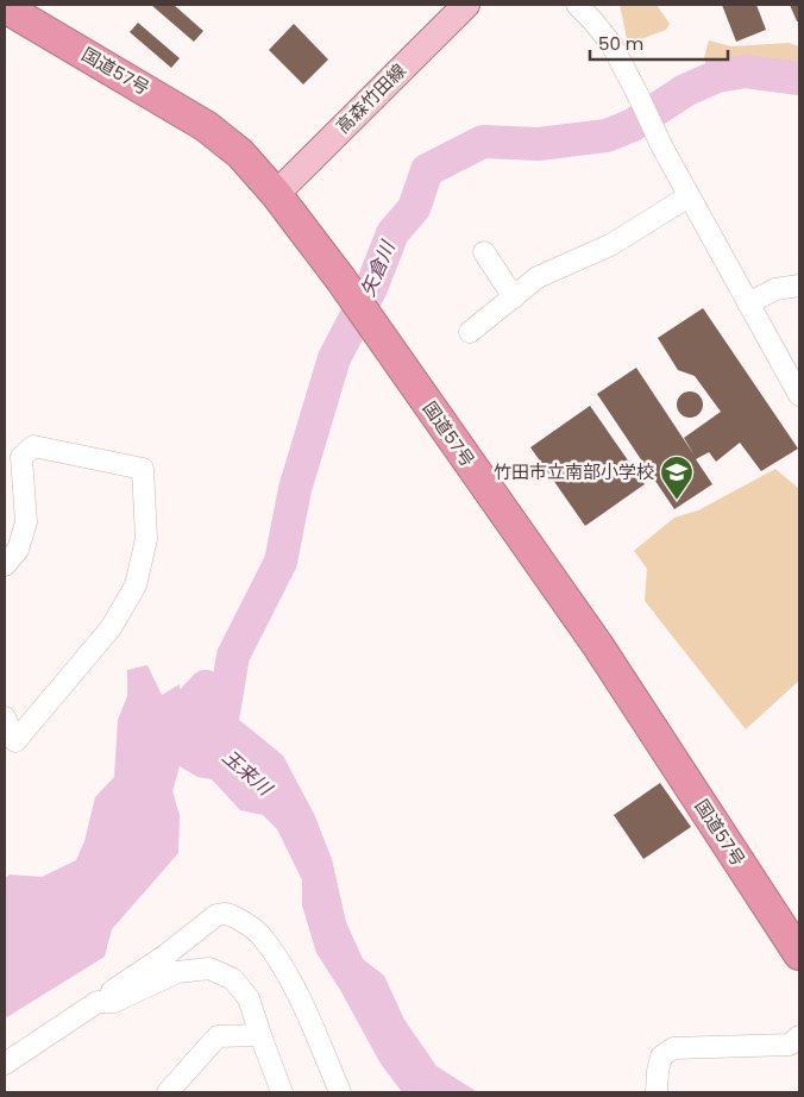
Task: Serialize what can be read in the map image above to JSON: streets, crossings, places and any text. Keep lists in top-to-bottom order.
{
  "streets": {
    "highway": ["国道57号"],
    "main road": ["高森竹田線"]
  },
  "crossings": [
    ["国道57号", "高森竹田線"]
  ],
  "water": ["矢倉川", "玉来川"],
  "places": {
    "school or university": ["竹田市立南部小学校"]
  },
  "scale_bar": "50 m"
}
